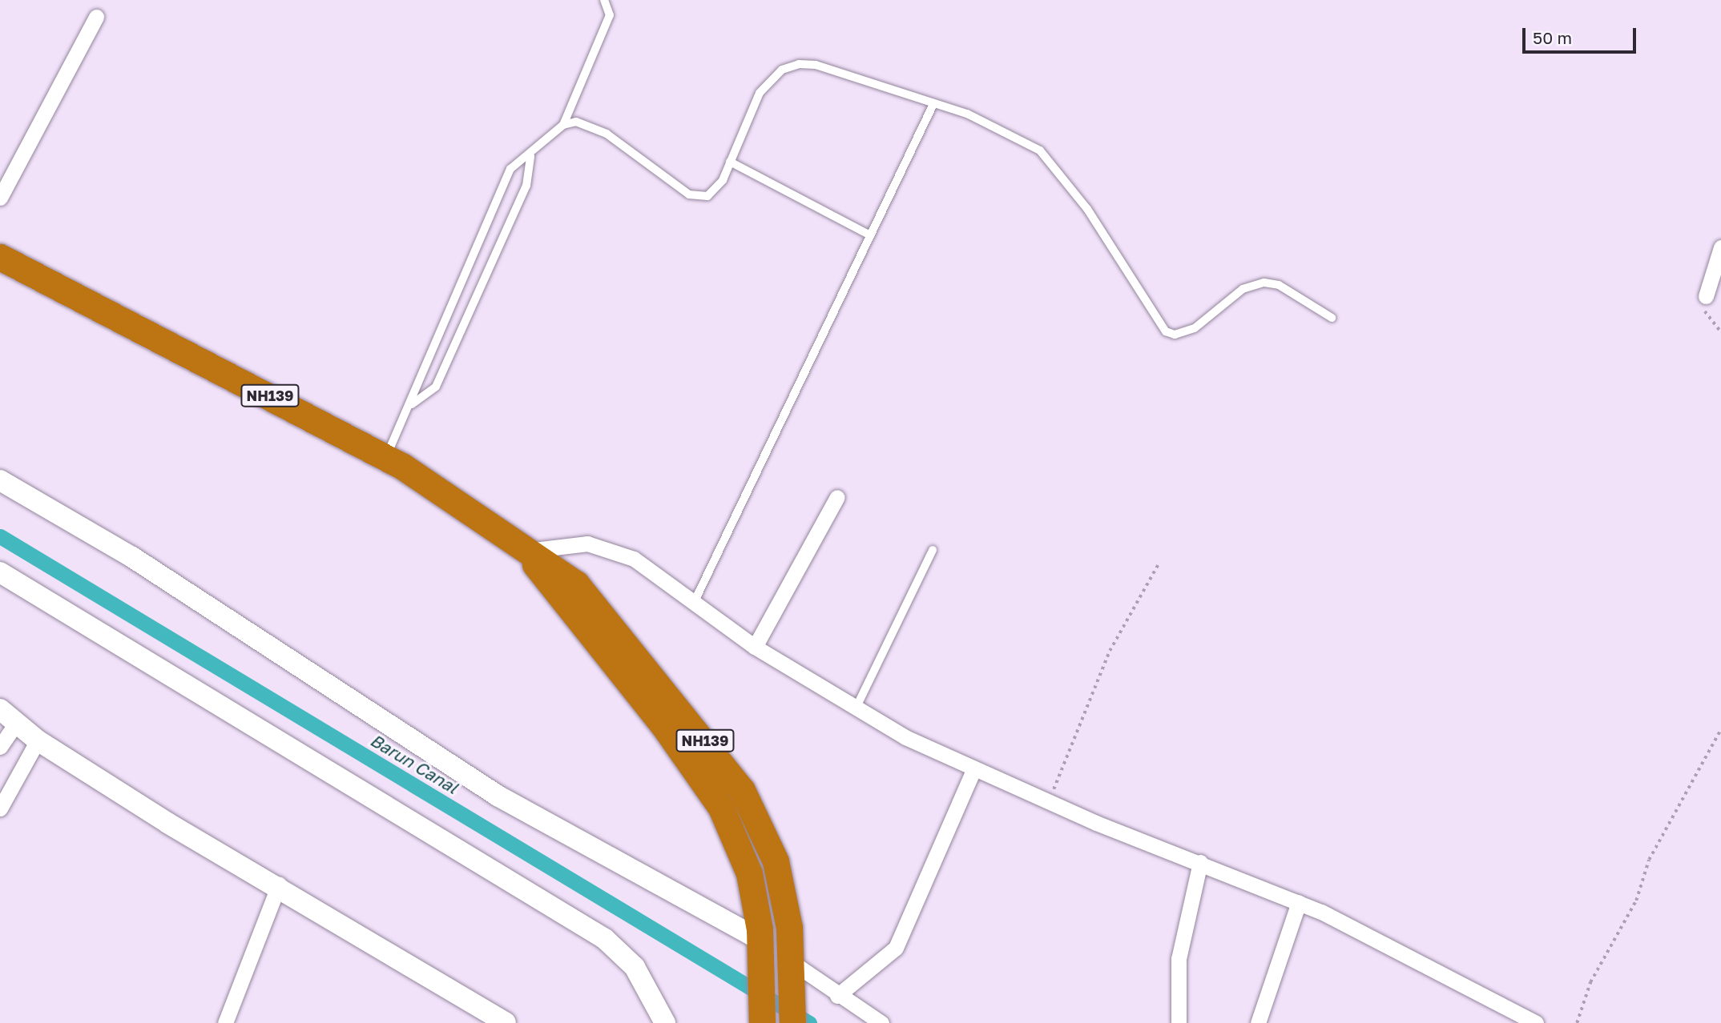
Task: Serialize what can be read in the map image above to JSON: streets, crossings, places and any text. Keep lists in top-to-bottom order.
{
  "streets": {
    "highway": ["NH139"]
  },
  "water": ["Barun Canal"],
  "scale_bar": "50 m"
}
